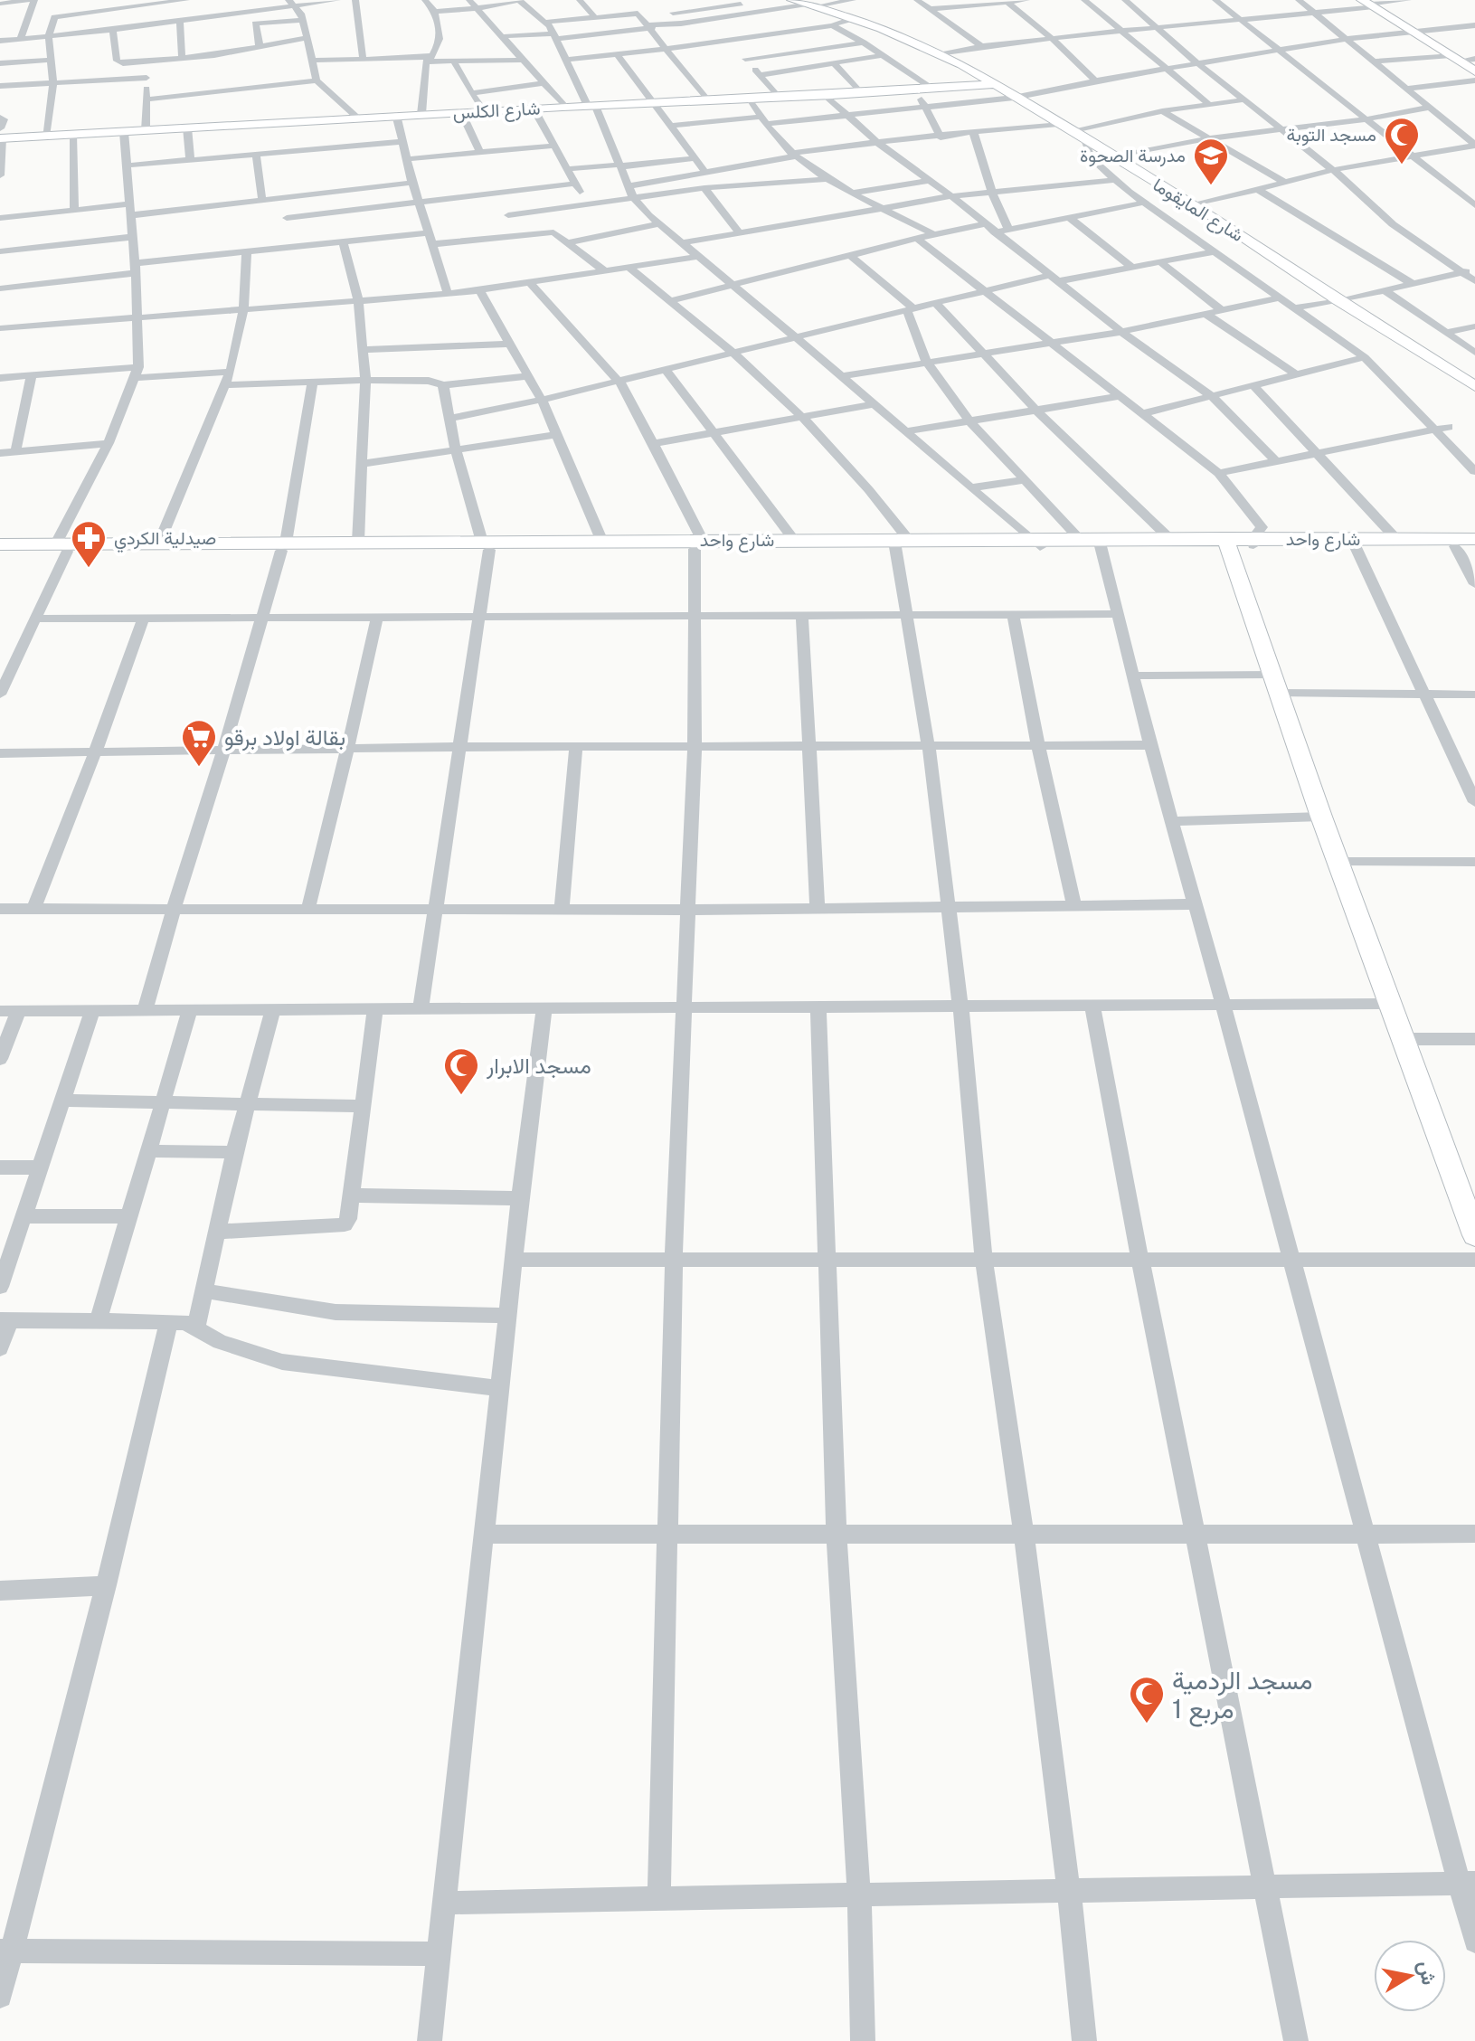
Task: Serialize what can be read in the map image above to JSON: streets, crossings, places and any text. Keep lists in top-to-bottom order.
{
  "streets": {
    "street": ["شارع الكلس", "شارع المايقوما", "شارع واحد"]
  },
  "crossings": [
    ["شارع الكلس", "شارع المايقوما"]
  ],
  "places": {
    "mosque": ["مسجد التوبة", "مسجد الابرار", "مسجد الردمية مربع 1"],
    "school or university": ["مدرسة الصحوة"],
    "pharmacy": ["صيدلية الكردي"],
    "supermarket": ["بقالة اولاد برقو"]
  },
  "north": "right"
}
